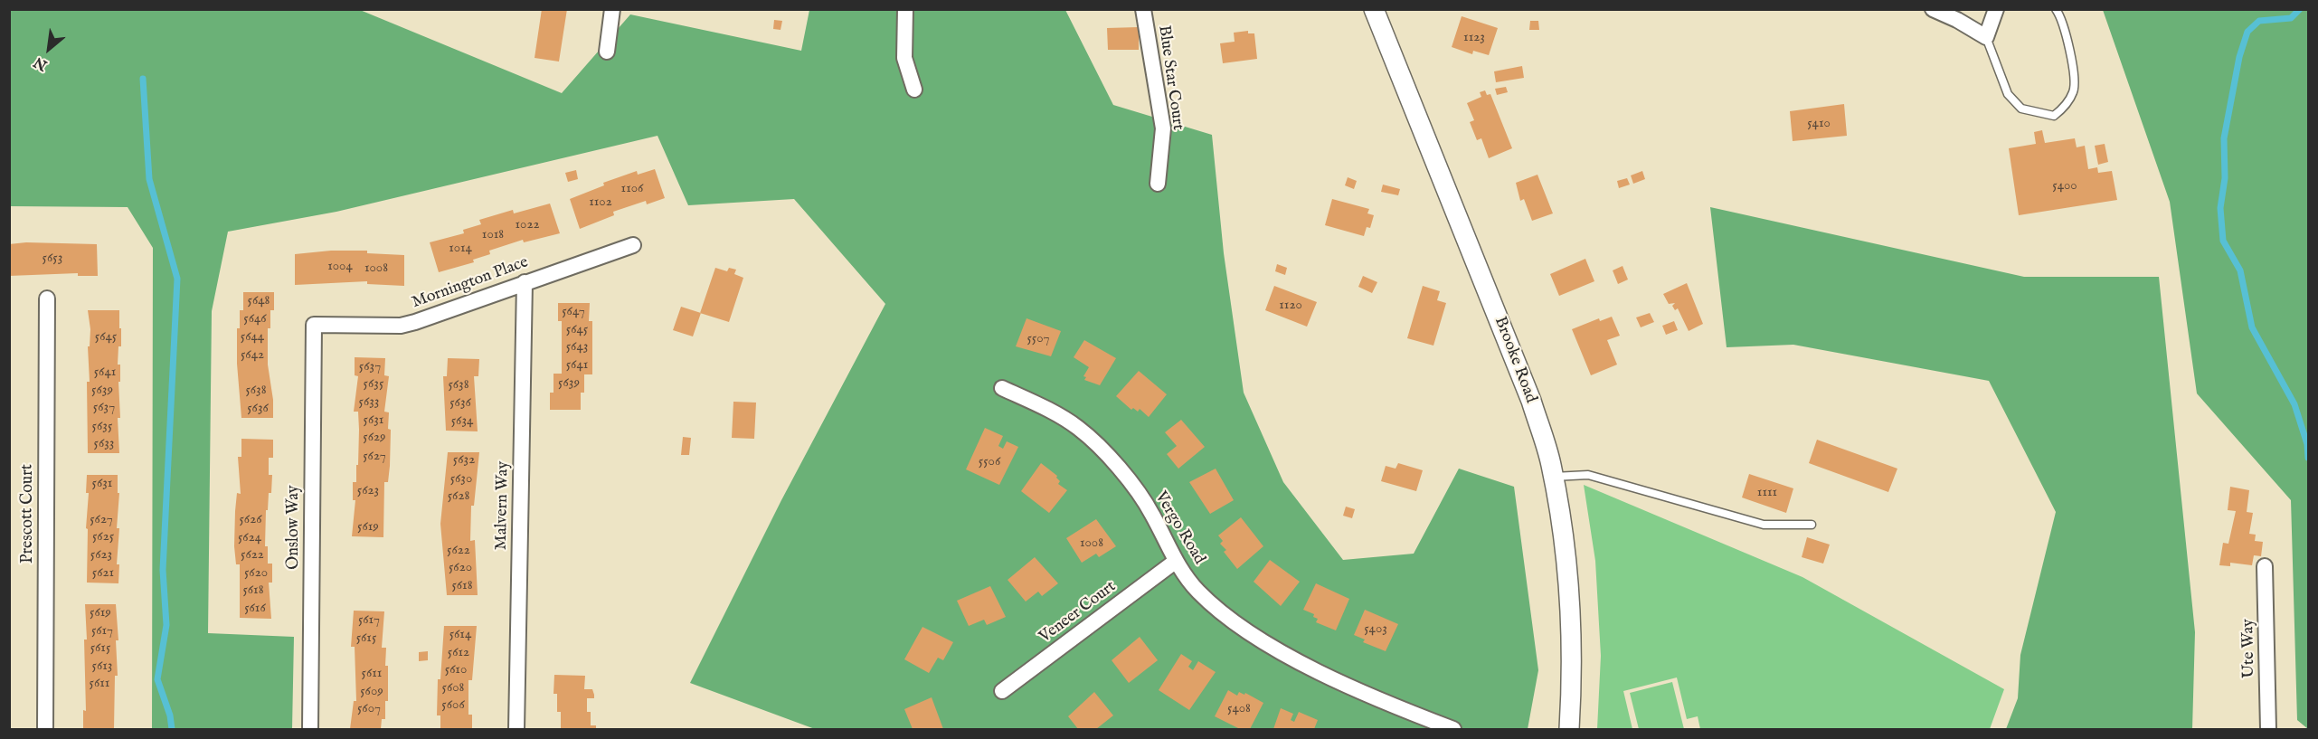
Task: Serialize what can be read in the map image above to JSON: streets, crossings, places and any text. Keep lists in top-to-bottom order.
{
  "streets": {
    "street": [
      "Blue Star Court",
      "Mornington Place",
      "Brooke Road",
      "Malvern Way",
      "Prescott Court",
      "Onslow Way",
      "Vergo Road",
      "Veneer Court",
      "Ute Way"
    ]
  },
  "crossings": [
    ["Mornington Place", "Malvern Way"],
    ["Mornington Place", "Onslow Way"],
    ["Vergo Road", "Veneer Court"]
  ],
  "house_numbers": [
    "1123",
    "5410",
    "5400",
    "1106",
    "1102",
    "1022",
    "1018",
    "1014",
    "5653",
    "1004",
    "1008",
    "5648",
    "1120",
    "5647",
    "5646",
    "5645",
    "5645",
    "5644",
    "5507",
    "5643",
    "5642",
    "5641",
    "5637",
    "5641",
    "5639",
    "5635",
    "5638",
    "5639",
    "5638",
    "5633",
    "5636",
    "5637",
    "5636",
    "5631",
    "5634",
    "5635",
    "5629",
    "5633",
    "5627",
    "5632",
    "5506",
    "5630",
    "5631",
    "5623",
    "1111",
    "5628",
    "5627",
    "5626",
    "5619",
    "5625",
    "5624",
    "1008",
    "5622",
    "5623",
    "5622",
    "5620",
    "5621",
    "5620",
    "5618",
    "5618",
    "5616",
    "5619",
    "5617",
    "5403",
    "5617",
    "5614",
    "5615",
    "5615",
    "5612",
    "5613",
    "5610",
    "5611",
    "5611",
    "5608",
    "5609",
    "5606",
    "5607",
    "5408"
  ],
  "north": "bottom left"
}
